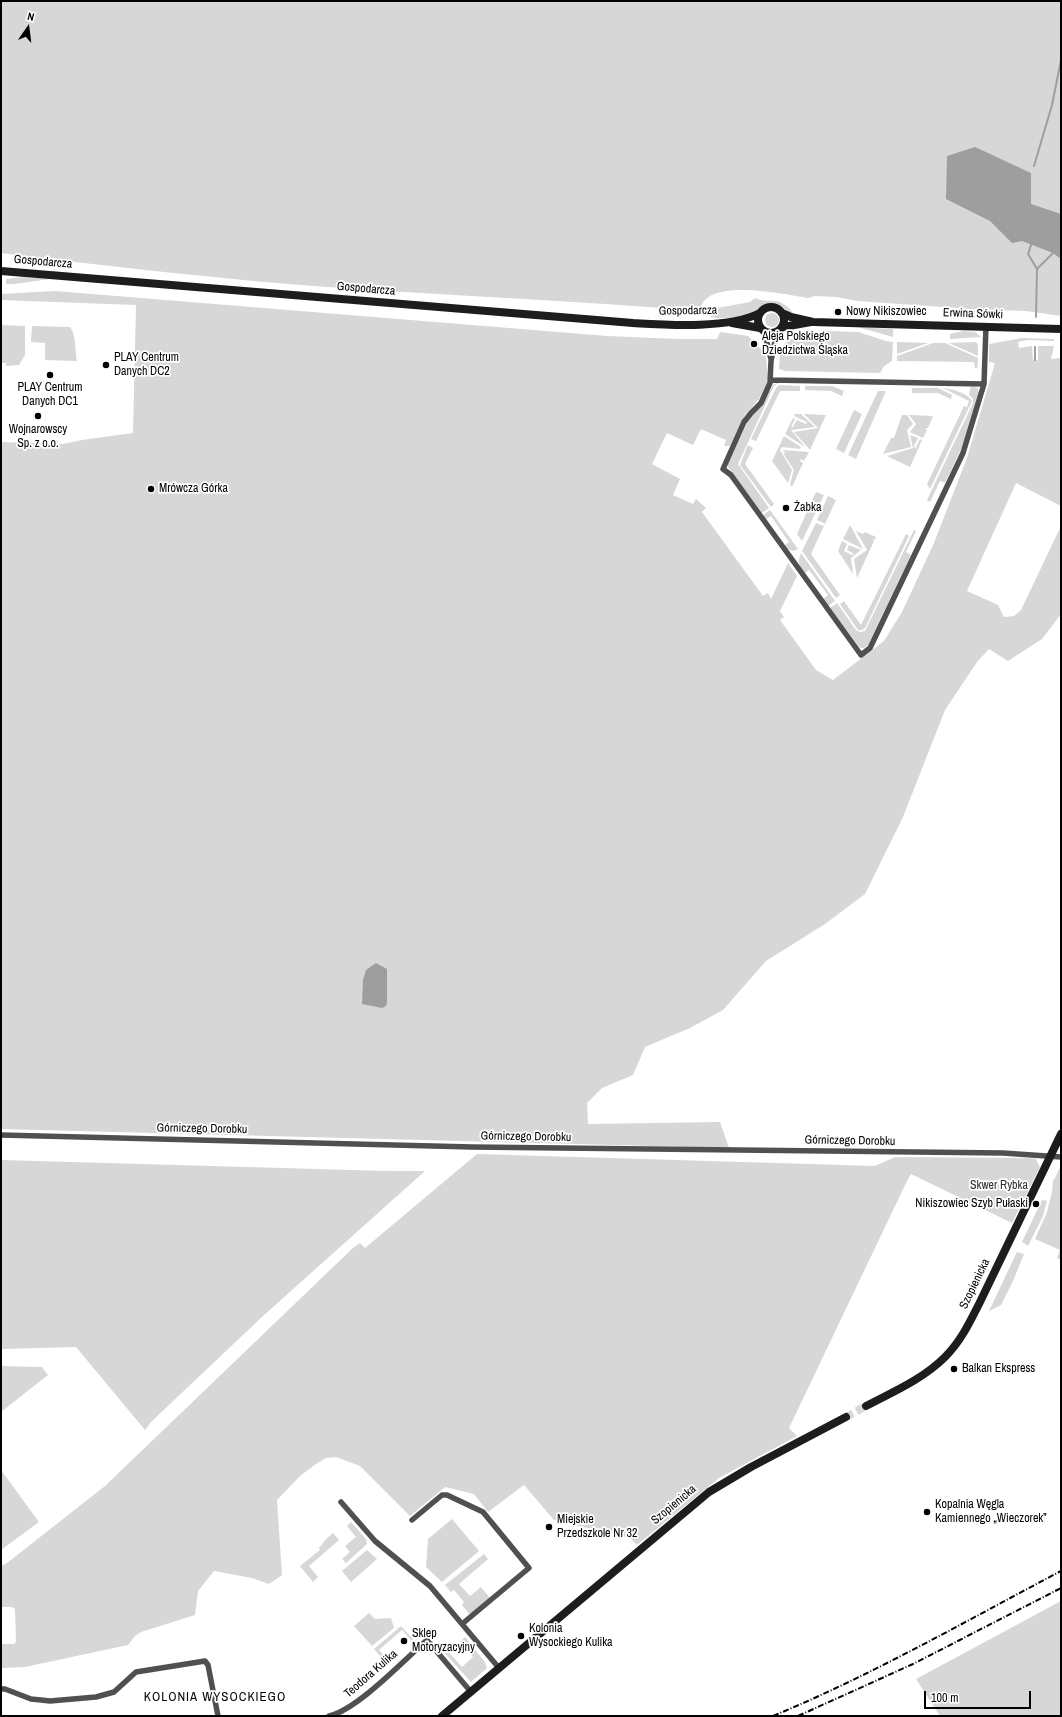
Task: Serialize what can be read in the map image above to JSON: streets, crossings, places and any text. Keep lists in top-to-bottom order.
{
  "streets": {
    "street": [
      "Gospodarcza",
      "Erwina Sówki",
      "Górniczego Dorobku",
      "Szopienicka",
      "Teodora Kulika"
    ]
  },
  "crossings": [
    ["Gospodarcza", "Erwina Sówki"],
    ["Górniczego Dorobku", "Szopienicka"],
    ["Szopienicka", "Teodora Kulika"]
  ],
  "districts": ["KOLONIA WYSOCKIEGO"],
  "parks": ["Skwer Rybka"],
  "places": [
    "Nowy Nikiszowiec",
    "Aleja Polskiego Dziedzictwa Śląska",
    "PLAY Centrum Danych DC2",
    "PLAY Centrum Danych DC1",
    "Wojnarowscy Sp. z o.o.",
    "Mrówcza Górka",
    "Żabka",
    "Nikiszowiec Szyb Pułaski",
    "Balkan Ekspress",
    "Kopalnia Węgla Kamiennego „Wieczorek”",
    "Miejskie Przedszkole Nr 32",
    "Kolonia Wysockiego Kulika",
    "Sklep Motoryzacyjny"
  ],
  "scale_bar": "100 m",
  "north": "top"
}
